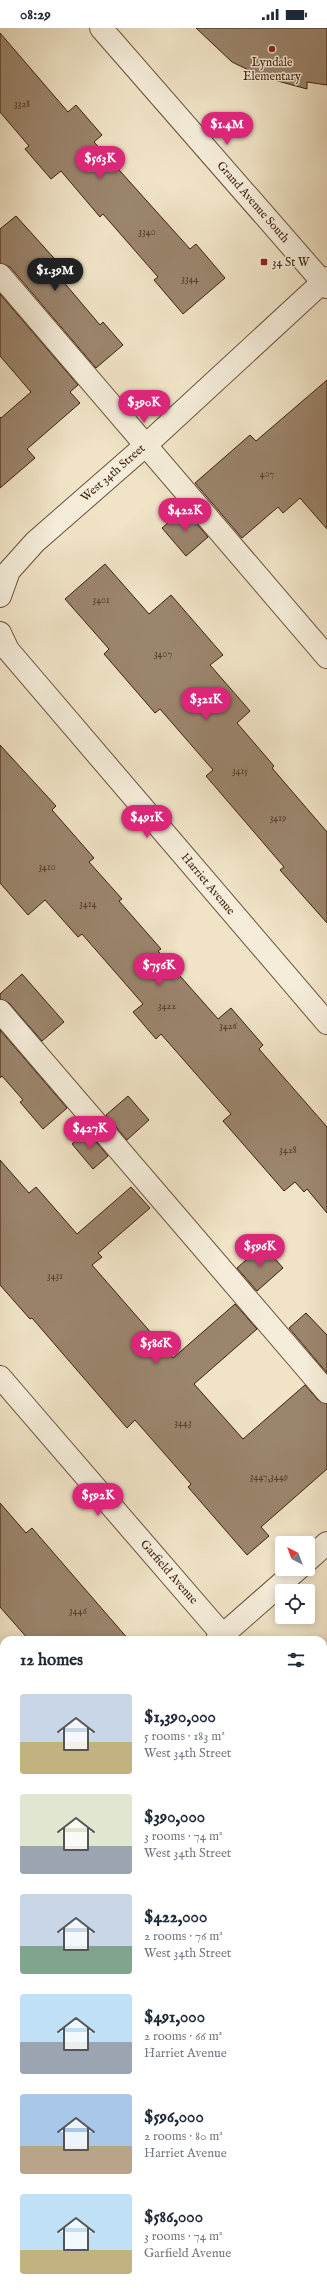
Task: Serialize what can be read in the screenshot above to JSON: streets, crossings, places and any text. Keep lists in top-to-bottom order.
{
  "streets": {
    "street": [
      "Grand Avenue South",
      "West 34th Street",
      "Harriet Avenue",
      "Garfield Avenue"
    ]
  },
  "crossings": [
    ["Grand Avenue South", "West 34th Street"]
  ],
  "places": {
    "other": ["Lyndale Elementary"],
    "transit": ["34 St W"]
  },
  "house_numbers": [
    "3328",
    "3340",
    "3344",
    "407",
    "3401",
    "3407",
    "3415",
    "3419",
    "3410",
    "3414",
    "3422",
    "3426",
    "3428",
    "3431",
    "3443",
    "3447,3449",
    "3446"
  ],
  "north": "top left",
  "page": {
    "status": "08:29",
    "price": [
      "$1.4M",
      "$563K",
      "$1.39M",
      "$390K",
      "$422K",
      "$321K",
      "$491K",
      "$756K",
      "$427K",
      "$596K",
      "$586K",
      "$592K"
    ],
    "heading": "12 homes",
    "list": [
      {
        "name": "$1,390,000",
        "note": "5 rooms · 183 m² · West 34th Street"
      },
      {
        "name": "$390,000",
        "note": "3 rooms · 74 m² · West 34th Street"
      },
      {
        "name": "$422,000",
        "note": "2 rooms · 76 m² · West 34th Street"
      },
      {
        "name": "$491,000",
        "note": "2 rooms · 66 m² · Harriet Avenue"
      },
      {
        "name": "$596,000",
        "note": "2 rooms · 80 m² · Harriet Avenue"
      },
      {
        "name": "$586,000",
        "note": "3 rooms · 74 m² · Garfield Avenue"
      }
    ]
  }
}
